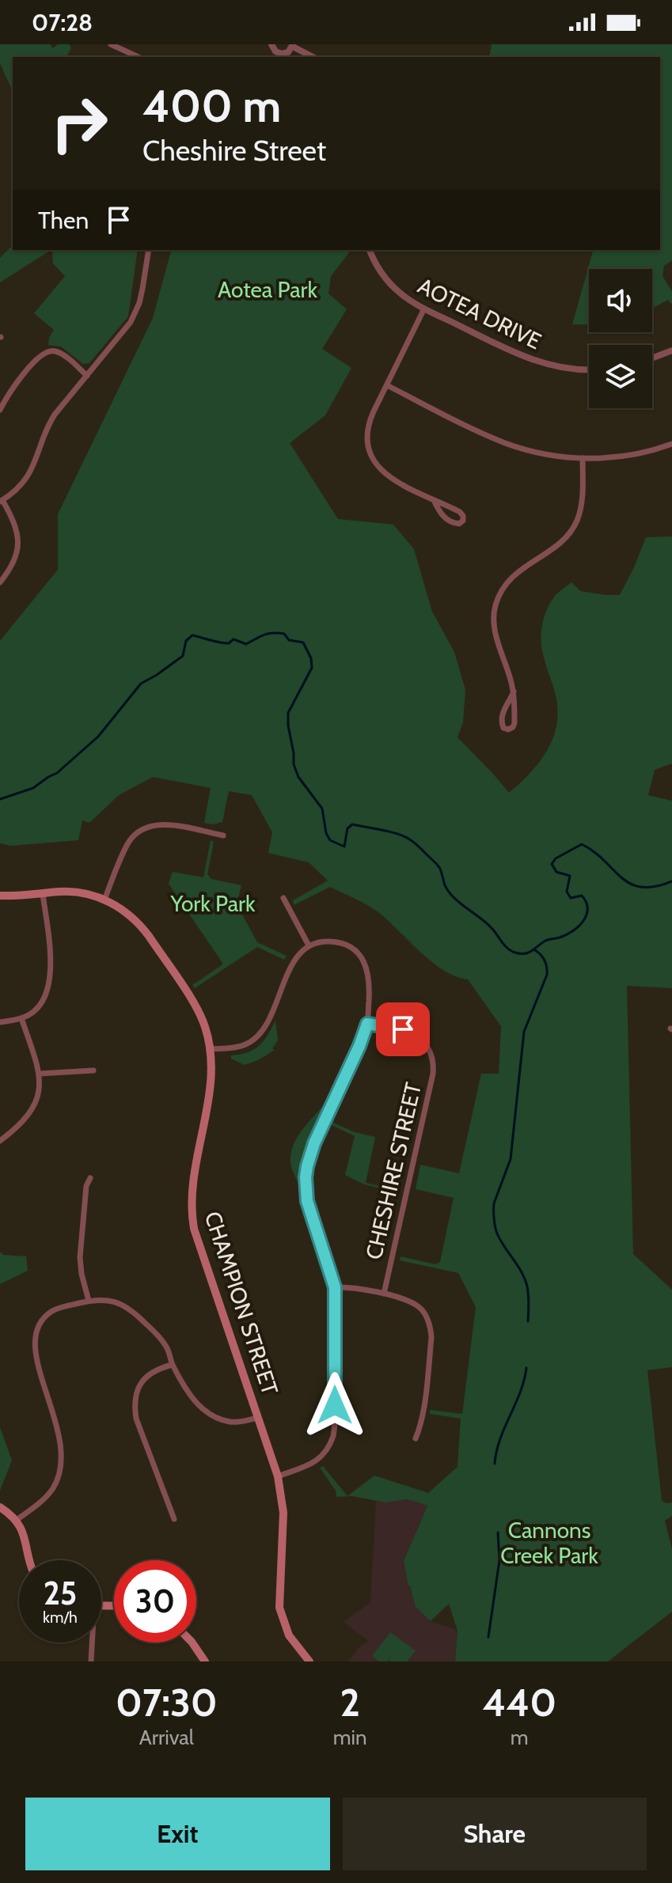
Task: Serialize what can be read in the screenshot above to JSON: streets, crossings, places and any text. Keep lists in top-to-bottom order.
{
  "streets": {
    "main road": ["CHAMPION STREET"],
    "street": ["AOTEA DRIVE", "CHESHIRE STREET"]
  },
  "parks": ["Aotea Park", "York Park", "Cannons Creek Park"],
  "page": {
    "status": "07:28",
    "turn": ["400 m", "Cheshire Street"],
    "then": "Then",
    "speed": "25 km/h",
    "limit": "30",
    "eta": [
      "07:30",
      "Arrival",
      "2",
      "min",
      "440",
      "m"
    ],
    "buttons": ["Exit", "Share"]
  }
}
